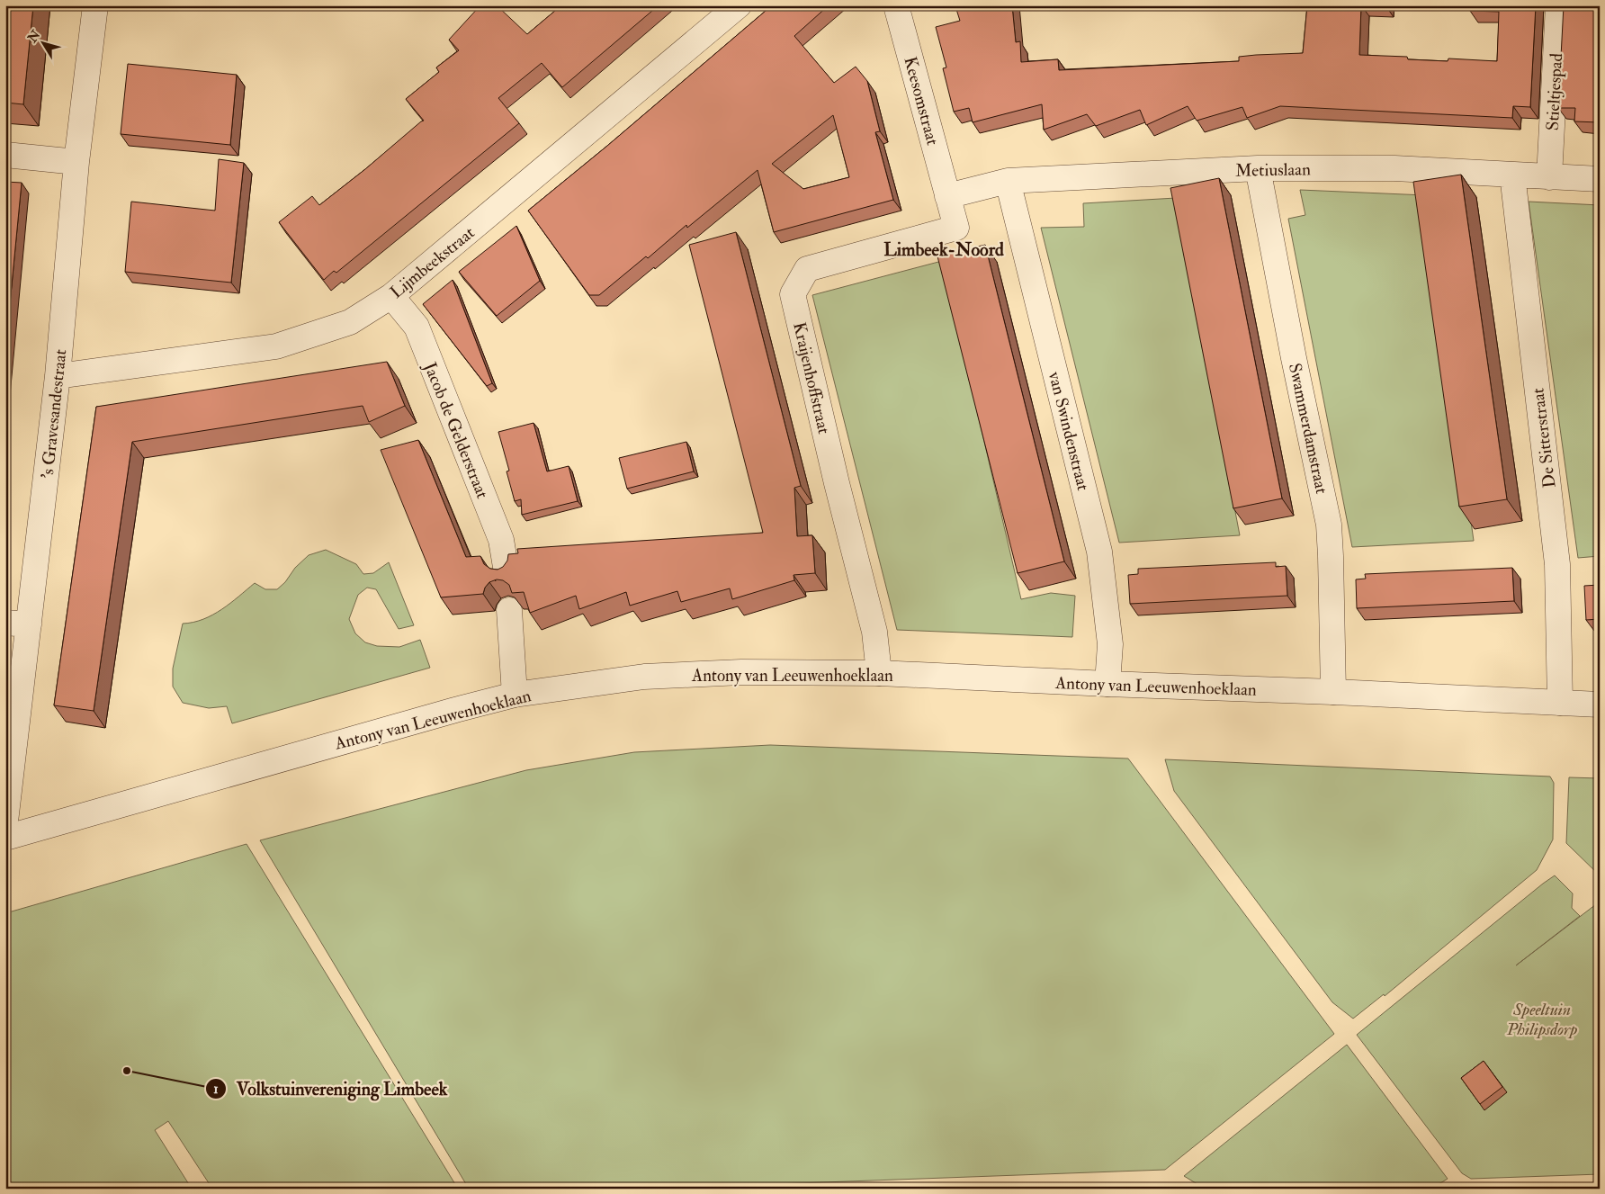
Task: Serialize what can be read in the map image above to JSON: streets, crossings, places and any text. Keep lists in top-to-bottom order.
{
  "streets": {
    "street": [
      "Stieltjespad",
      "Keesomstraat",
      "Metiuslaan",
      "Lijmbeekstraat",
      "Kraijenhoffstraat",
      "'s Gravesandestraat",
      "Swammerdamstraat",
      "Jacob de Gelderstraat",
      "van Swindenstraat",
      "De Sitterstraat",
      "Antony van Leeuwenhoeklaan"
    ]
  },
  "crossings": [
    ["Stieltjespad", "Metiuslaan"],
    ["Keesomstraat", "Metiuslaan"],
    ["Keesomstraat", "Kraijenhoffstraat"],
    ["Metiuslaan", "Kraijenhoffstraat"],
    ["Metiuslaan", "Swammerdamstraat"],
    ["Metiuslaan", "van Swindenstraat"],
    ["Metiuslaan", "De Sitterstraat"],
    ["Lijmbeekstraat", "'s Gravesandestraat"],
    ["Lijmbeekstraat", "Jacob de Gelderstraat"],
    ["Kraijenhoffstraat", "Antony van Leeuwenhoeklaan"],
    ["Swammerdamstraat", "Antony van Leeuwenhoeklaan"],
    ["van Swindenstraat", "Antony van Leeuwenhoeklaan"],
    ["De Sitterstraat", "Antony van Leeuwenhoeklaan"]
  ],
  "districts": ["Limbeek-Noord"],
  "parks": ["Speeltuin Philipsdorp"],
  "places": ["Volkstuinvereniging Limbeek"],
  "north": "top left"
}
